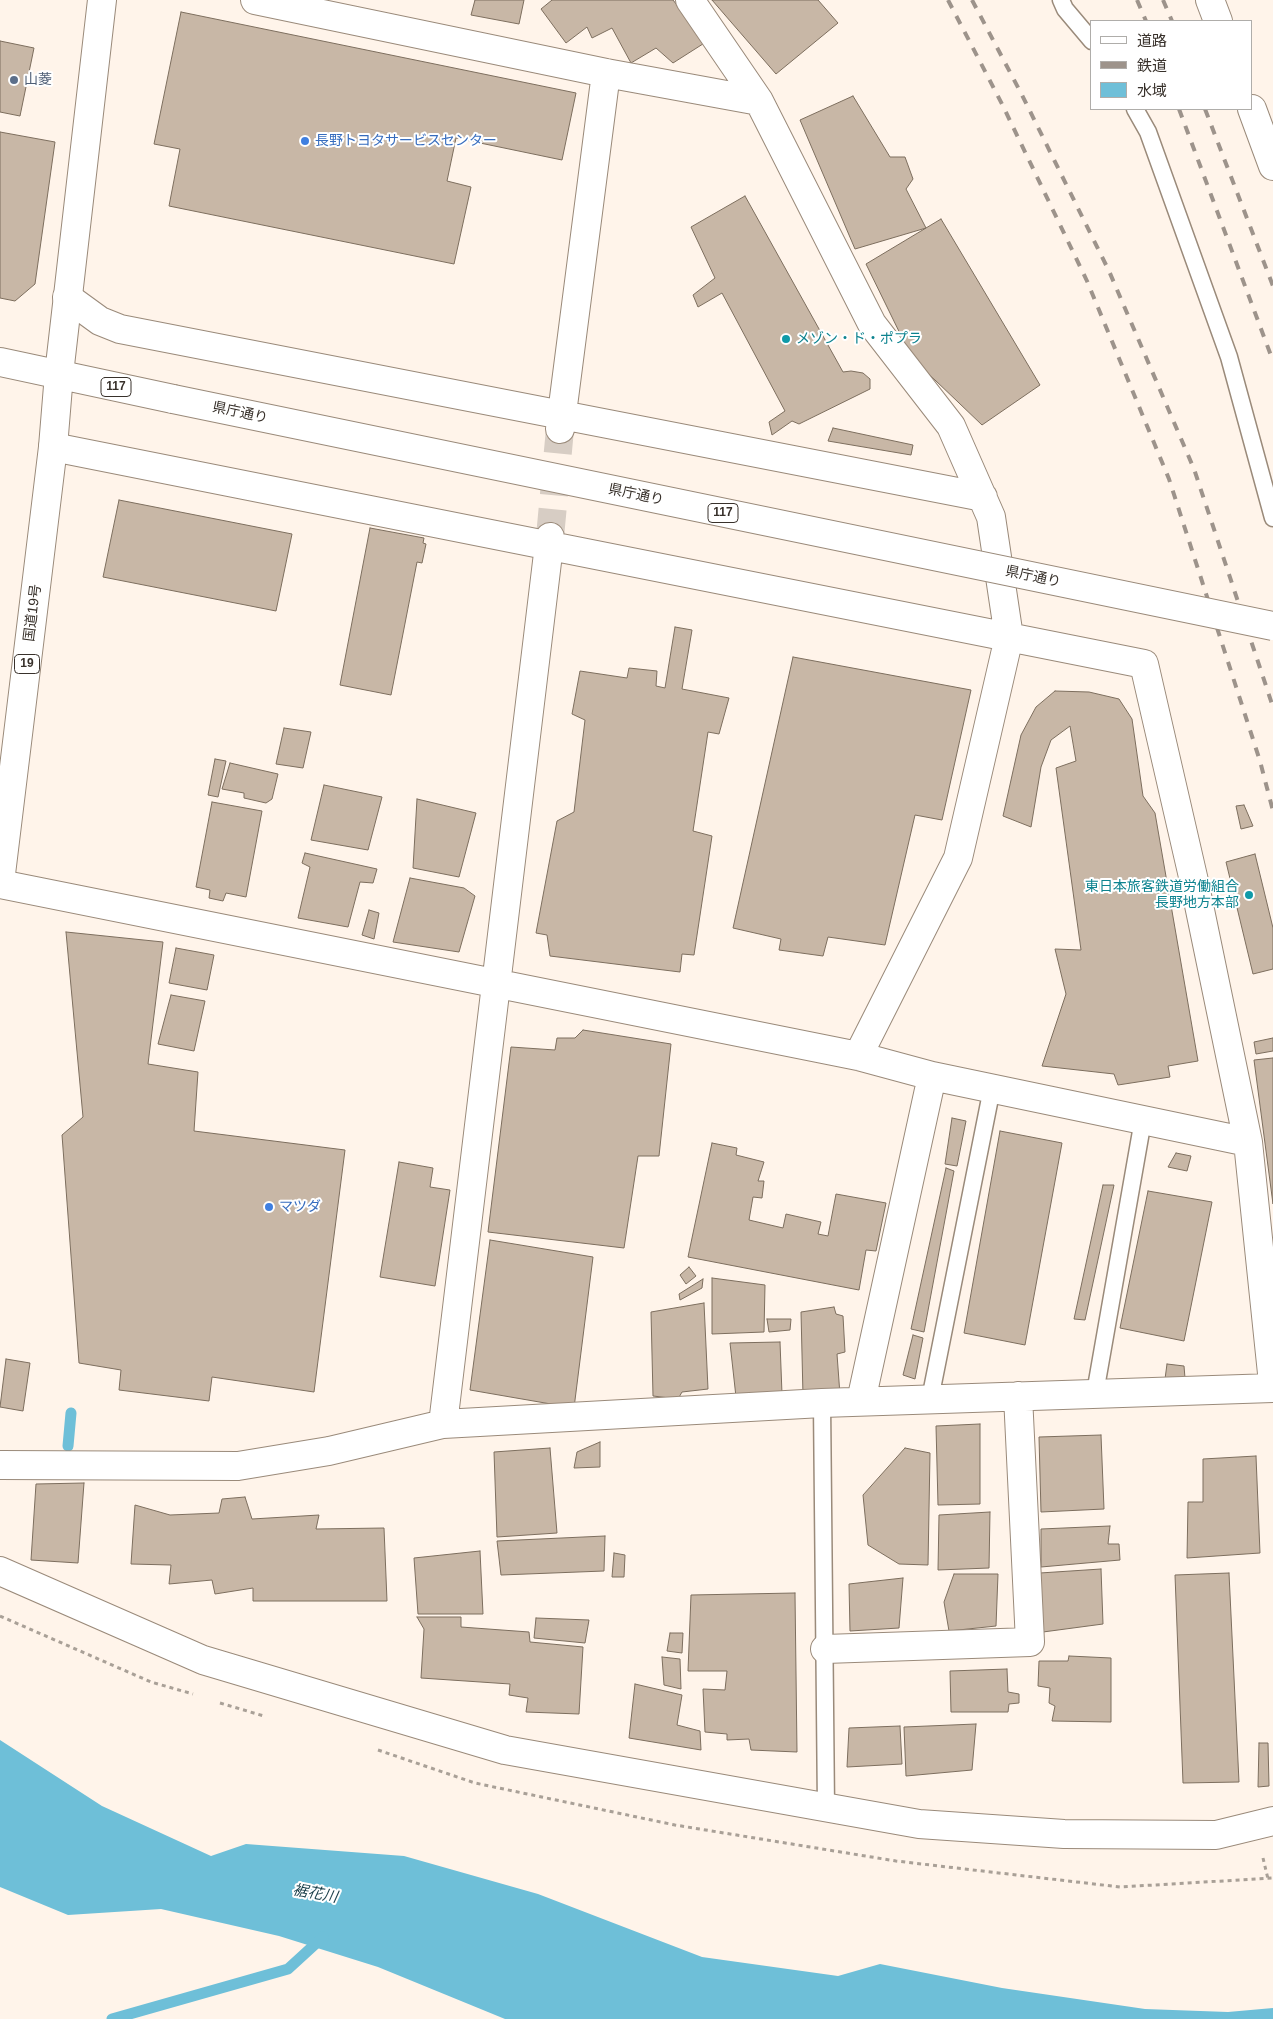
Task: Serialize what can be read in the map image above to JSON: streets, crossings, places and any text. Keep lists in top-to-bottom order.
{
  "streets": {
    "main road": [
      "117",
      "県庁通り",
      "国道19号",
      "19"
    ]
  },
  "crossings": [
    ["県庁通り", "国道19号"]
  ],
  "water": ["裾花川"],
  "places": [
    "山菱",
    "長野トヨタサービスセンター",
    "メゾン・ド・ポプラ",
    "東日本旅客鉄道労働組合 長野地方本部",
    "マツダ"
  ],
  "legend": ["道路", "鉄道", "水域"]
}
